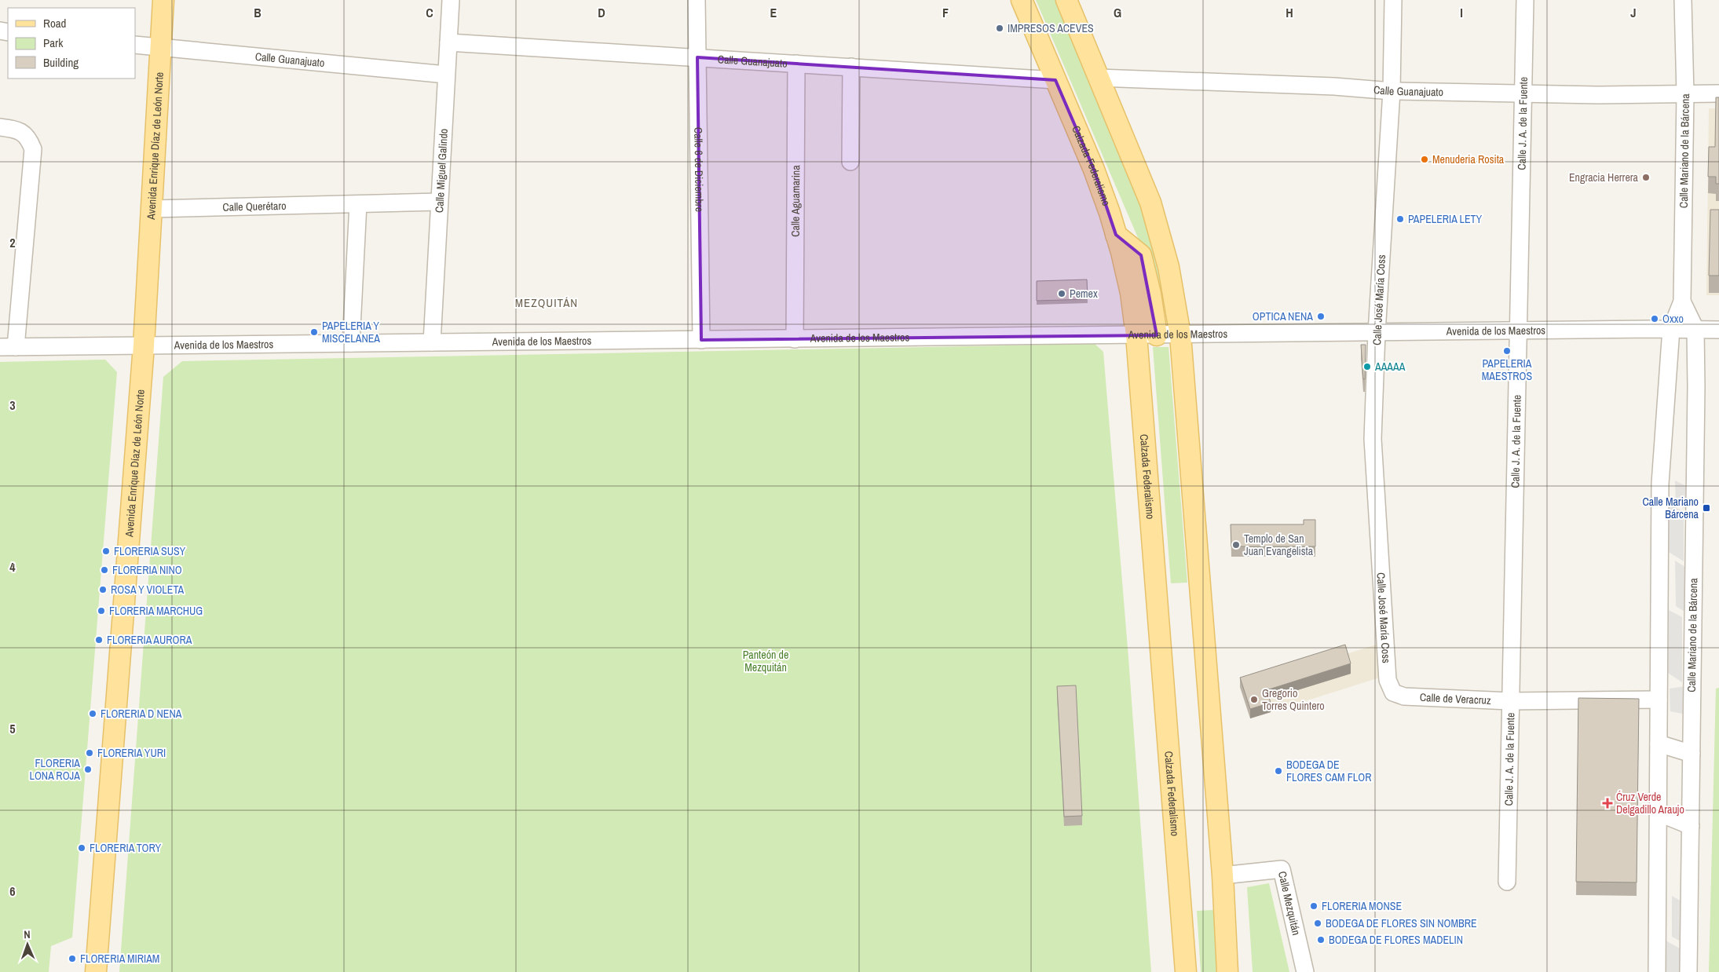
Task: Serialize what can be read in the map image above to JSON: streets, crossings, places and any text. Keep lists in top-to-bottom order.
{
  "streets": {
    "main road": ["Avenida Enrique Díaz de León Norte", "Calzada Federalismo"],
    "street": [
      "Calle Guanajuato",
      "Calle J. A. de la Fuente",
      "Calle Mariano de la Bárcena",
      "Calle 6 de Diciembre",
      "Calle Miguel Galindo",
      "Calle Aguamarina",
      "Calle Querétaro",
      "Calle José María Coss",
      "Avenida de los Maestros",
      "Calle de Veracruz",
      "Calle Mezquitán"
    ]
  },
  "crossings": [
    ["Calle Guanajuato", "Calle J. A. de la Fuente"],
    ["Calle Guanajuato", "Avenida Enrique Díaz de León Norte"],
    ["Calle Guanajuato", "Calle Mariano de la Bárcena"],
    ["Calle Guanajuato", "Calzada Federalismo"],
    ["Calle Guanajuato", "Calle 6 de Diciembre"],
    ["Calle Guanajuato", "Calle Miguel Galindo"],
    ["Calle Guanajuato", "Calle Aguamarina"],
    ["Calle Guanajuato", "Calle José María Coss"],
    ["Calle J. A. de la Fuente", "Avenida de los Maestros"],
    ["Calle J. A. de la Fuente", "Calle de Veracruz"],
    ["Avenida Enrique Díaz de León Norte", "Calle Querétaro"],
    ["Avenida Enrique Díaz de León Norte", "Avenida de los Maestros"],
    ["Calle Mariano de la Bárcena", "Avenida de los Maestros"],
    ["Calle Mariano de la Bárcena", "Calle de Veracruz"],
    ["Calzada Federalismo", "Avenida de los Maestros"],
    ["Calle 6 de Diciembre", "Avenida de los Maestros"],
    ["Calle Miguel Galindo", "Calle Querétaro"],
    ["Calle Miguel Galindo", "Avenida de los Maestros"],
    ["Calle Aguamarina", "Avenida de los Maestros"],
    ["Calle José María Coss", "Avenida de los Maestros"],
    ["Calle José María Coss", "Calle de Veracruz"]
  ],
  "districts": ["MEZQUITÁN"],
  "parks": ["Panteón de Mezquitán"],
  "places": {
    "other": [
      "IMPRESOS ACEVES",
      "Menuderia Rosita",
      "Engracia Herrera",
      "PAPELERIA LETY",
      "Pemex",
      "OPTICA NENA",
      "Oxxo",
      "PAPELERIA Y MISCELANEA",
      "PAPELERIA MAESTROS",
      "AAAAA",
      "Templo de San Juan Evangelista",
      "FLORERIA SUSY",
      "FLORERIA NINO",
      "ROSA Y VIOLETA",
      "FLORERIA MARCHUG",
      "FLORERIA AURORA",
      "Gregorio Torres Quintero",
      "FLORERIA D NENA",
      "FLORERIA YURI",
      "FLORERIA LONA ROJA",
      "BODEGA DE FLORES CAM FLOR",
      "FLORERIA TORY",
      "FLORERIA MONSE",
      "BODEGA DE FLORES SIN NOMBRE",
      "BODEGA DE FLORES MADELIN",
      "FLORERIA MIRIAM"
    ],
    "transit": ["Calle Mariano Bárcena"],
    "health": ["Ćruz Verde Delgadillo Araujo"]
  },
  "legend": ["Road", "Park", "Building"],
  "north": "top",
  "grid": {
    "columns": [
      "B",
      "C",
      "D",
      "E",
      "F",
      "G",
      "H",
      "I",
      "J"
    ],
    "rows": [
      "2",
      "3",
      "4",
      "5",
      "6"
    ]
  }
}
